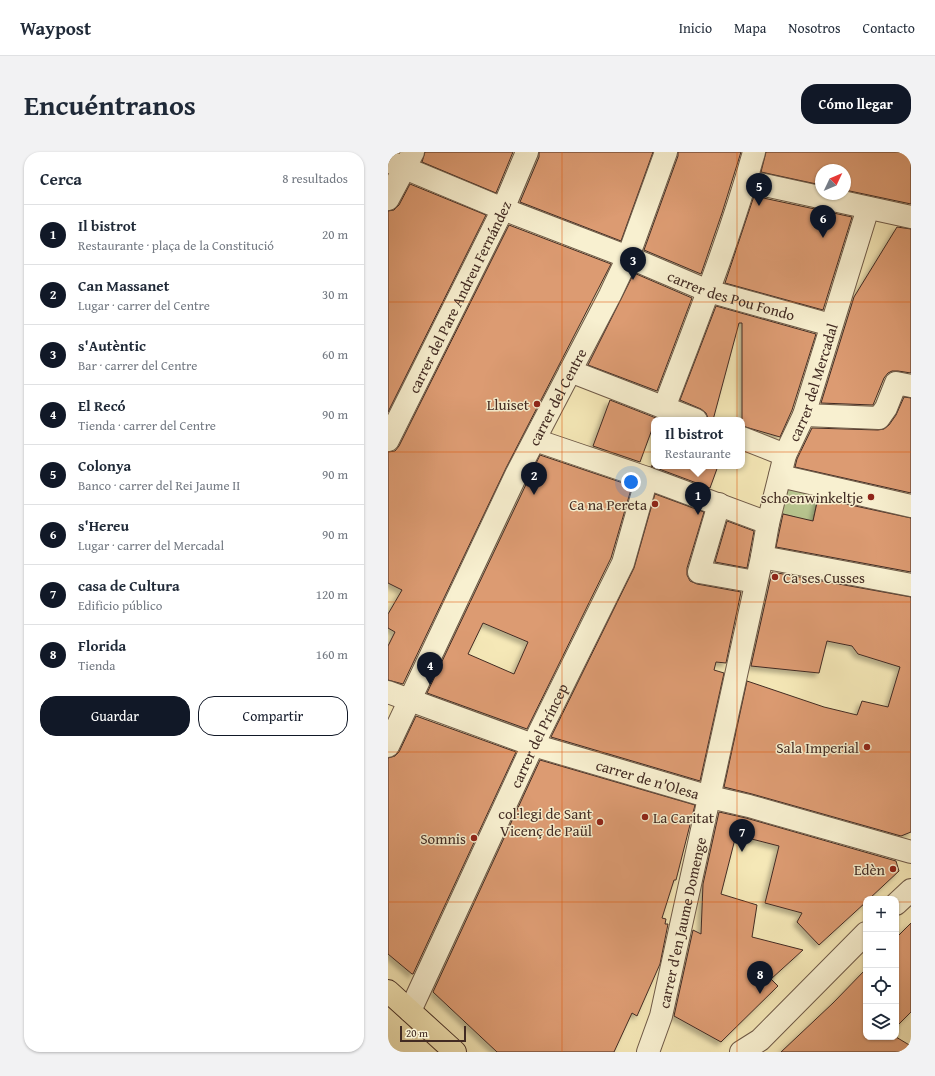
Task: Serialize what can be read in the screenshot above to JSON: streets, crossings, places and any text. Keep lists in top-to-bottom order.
{
  "streets": {
    "street": [
      "carrer des Pou Fondo",
      "carrer del Pare Andreu Fernández",
      "carrer del Mercadal",
      "carrer del Centre",
      "carrer del Príncep",
      "carrer de n'Olesa",
      "carrer d'en Jaume Domenge"
    ]
  },
  "crossings": [
    ["carrer des Pou Fondo", "carrer del Pare Andreu Fernández"],
    ["carrer des Pou Fondo", "carrer del Mercadal"],
    ["carrer des Pou Fondo", "carrer del Centre"],
    ["carrer del Mercadal", "carrer d'en Jaume Domenge"],
    ["carrer del Centre", "carrer de n'Olesa"],
    ["carrer del Príncep", "carrer de n'Olesa"],
    ["carrer de n'Olesa", "carrer d'en Jaume Domenge"]
  ],
  "places": [
    "Lluiset",
    "schoenwinkeltje",
    "Ca na Pereta",
    "Ca ses Cusses",
    "Sala Imperial",
    "La Caritat",
    "col·legi de Sant Vicenç de Paül",
    "Somnis",
    "Edèn"
  ],
  "scale_bar": "20 m",
  "north": "top right",
  "page": {
    "header": "Waypost",
    "nav": [
      "Inicio",
      "Mapa",
      "Nosotros",
      "Contacto"
    ],
    "title": "Encuéntranos",
    "buttons": [
      "Cómo llegar",
      ["Guardar", "Compartir"]
    ],
    "heading": ["Cerca", "8 resultados"],
    "pins": [
      "5",
      "6",
      "3",
      "2",
      "1",
      "4",
      "7",
      "8"
    ],
    "list": [
      {
        "mark": "1",
        "name": "Il bistrot",
        "note": "Restaurante · plaça de la Constitució",
        "value": "20 m"
      },
      {
        "mark": "2",
        "name": "Can Massanet",
        "note": "Lugar · carrer del Centre",
        "value": "30 m"
      },
      {
        "mark": "3",
        "name": "s'Autèntic",
        "note": "Bar · carrer del Centre",
        "value": "60 m"
      },
      {
        "mark": "4",
        "name": "El Recó",
        "note": "Tienda · carrer del Centre",
        "value": "90 m"
      },
      {
        "mark": "5",
        "name": "Colonya",
        "note": "Banco · carrer del Rei Jaume II",
        "value": "90 m"
      },
      {
        "mark": "6",
        "name": "s'Hereu",
        "note": "Lugar · carrer del Mercadal",
        "value": "90 m"
      },
      {
        "mark": "7",
        "name": "casa de Cultura",
        "note": "Edificio público",
        "value": "120 m"
      },
      {
        "mark": "8",
        "name": "Florida",
        "note": "Tienda",
        "value": "160 m"
      }
    ],
    "popup": ["Il bistrot", "Restaurante"],
    "map_buttons": ["+", "−"],
    "scale": "20 m"
  }
}
